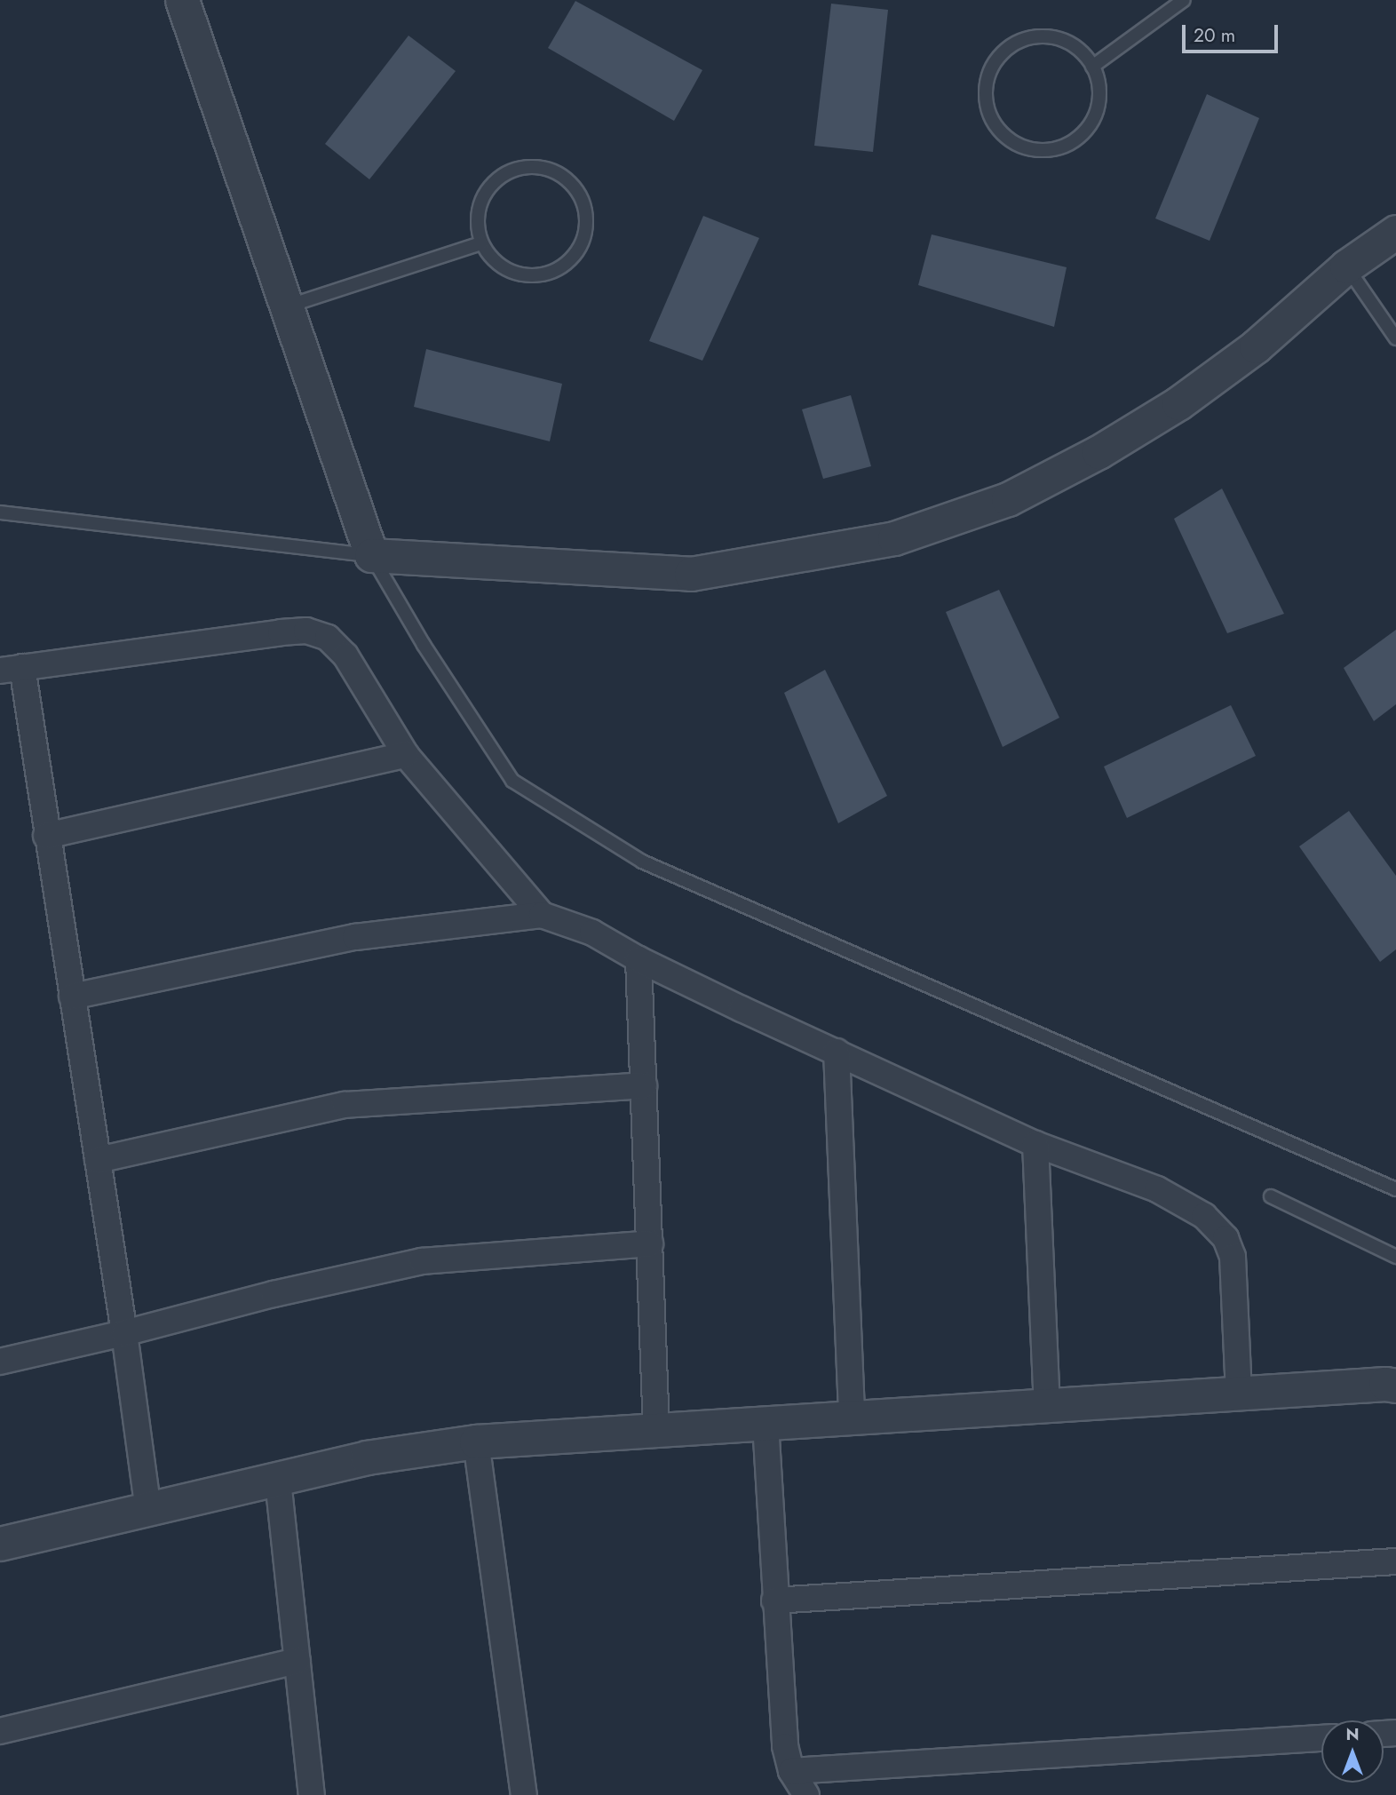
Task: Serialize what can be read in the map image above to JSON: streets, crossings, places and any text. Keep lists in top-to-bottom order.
{
  "scale_bar": "20 m",
  "north": "top"
}
